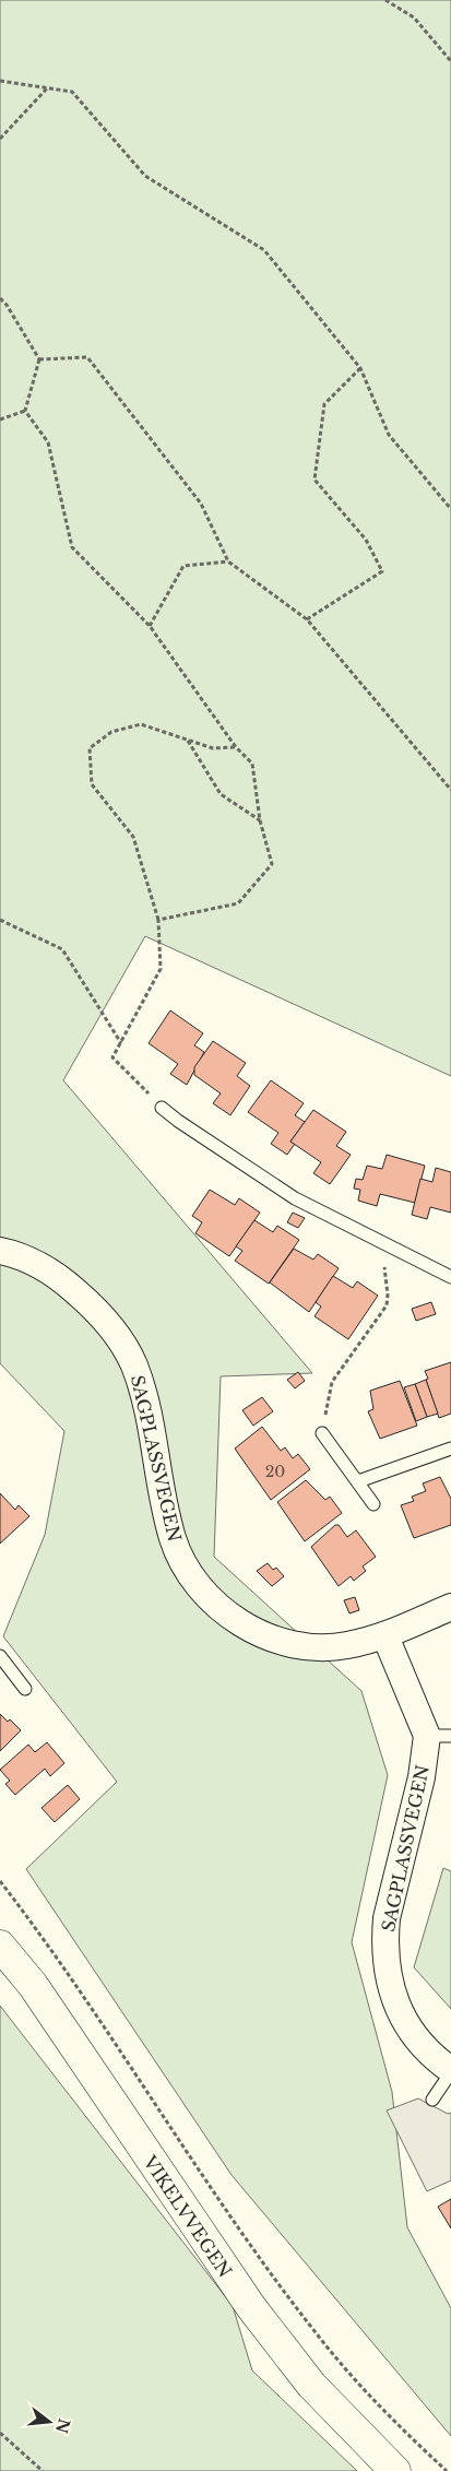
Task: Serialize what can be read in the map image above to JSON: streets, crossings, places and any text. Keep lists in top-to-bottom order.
{
  "streets": {
    "street": ["SAGPLASSVEGEN", "VIKELVVEGEN"]
  },
  "house_numbers": ["20"],
  "north": "right"
}
